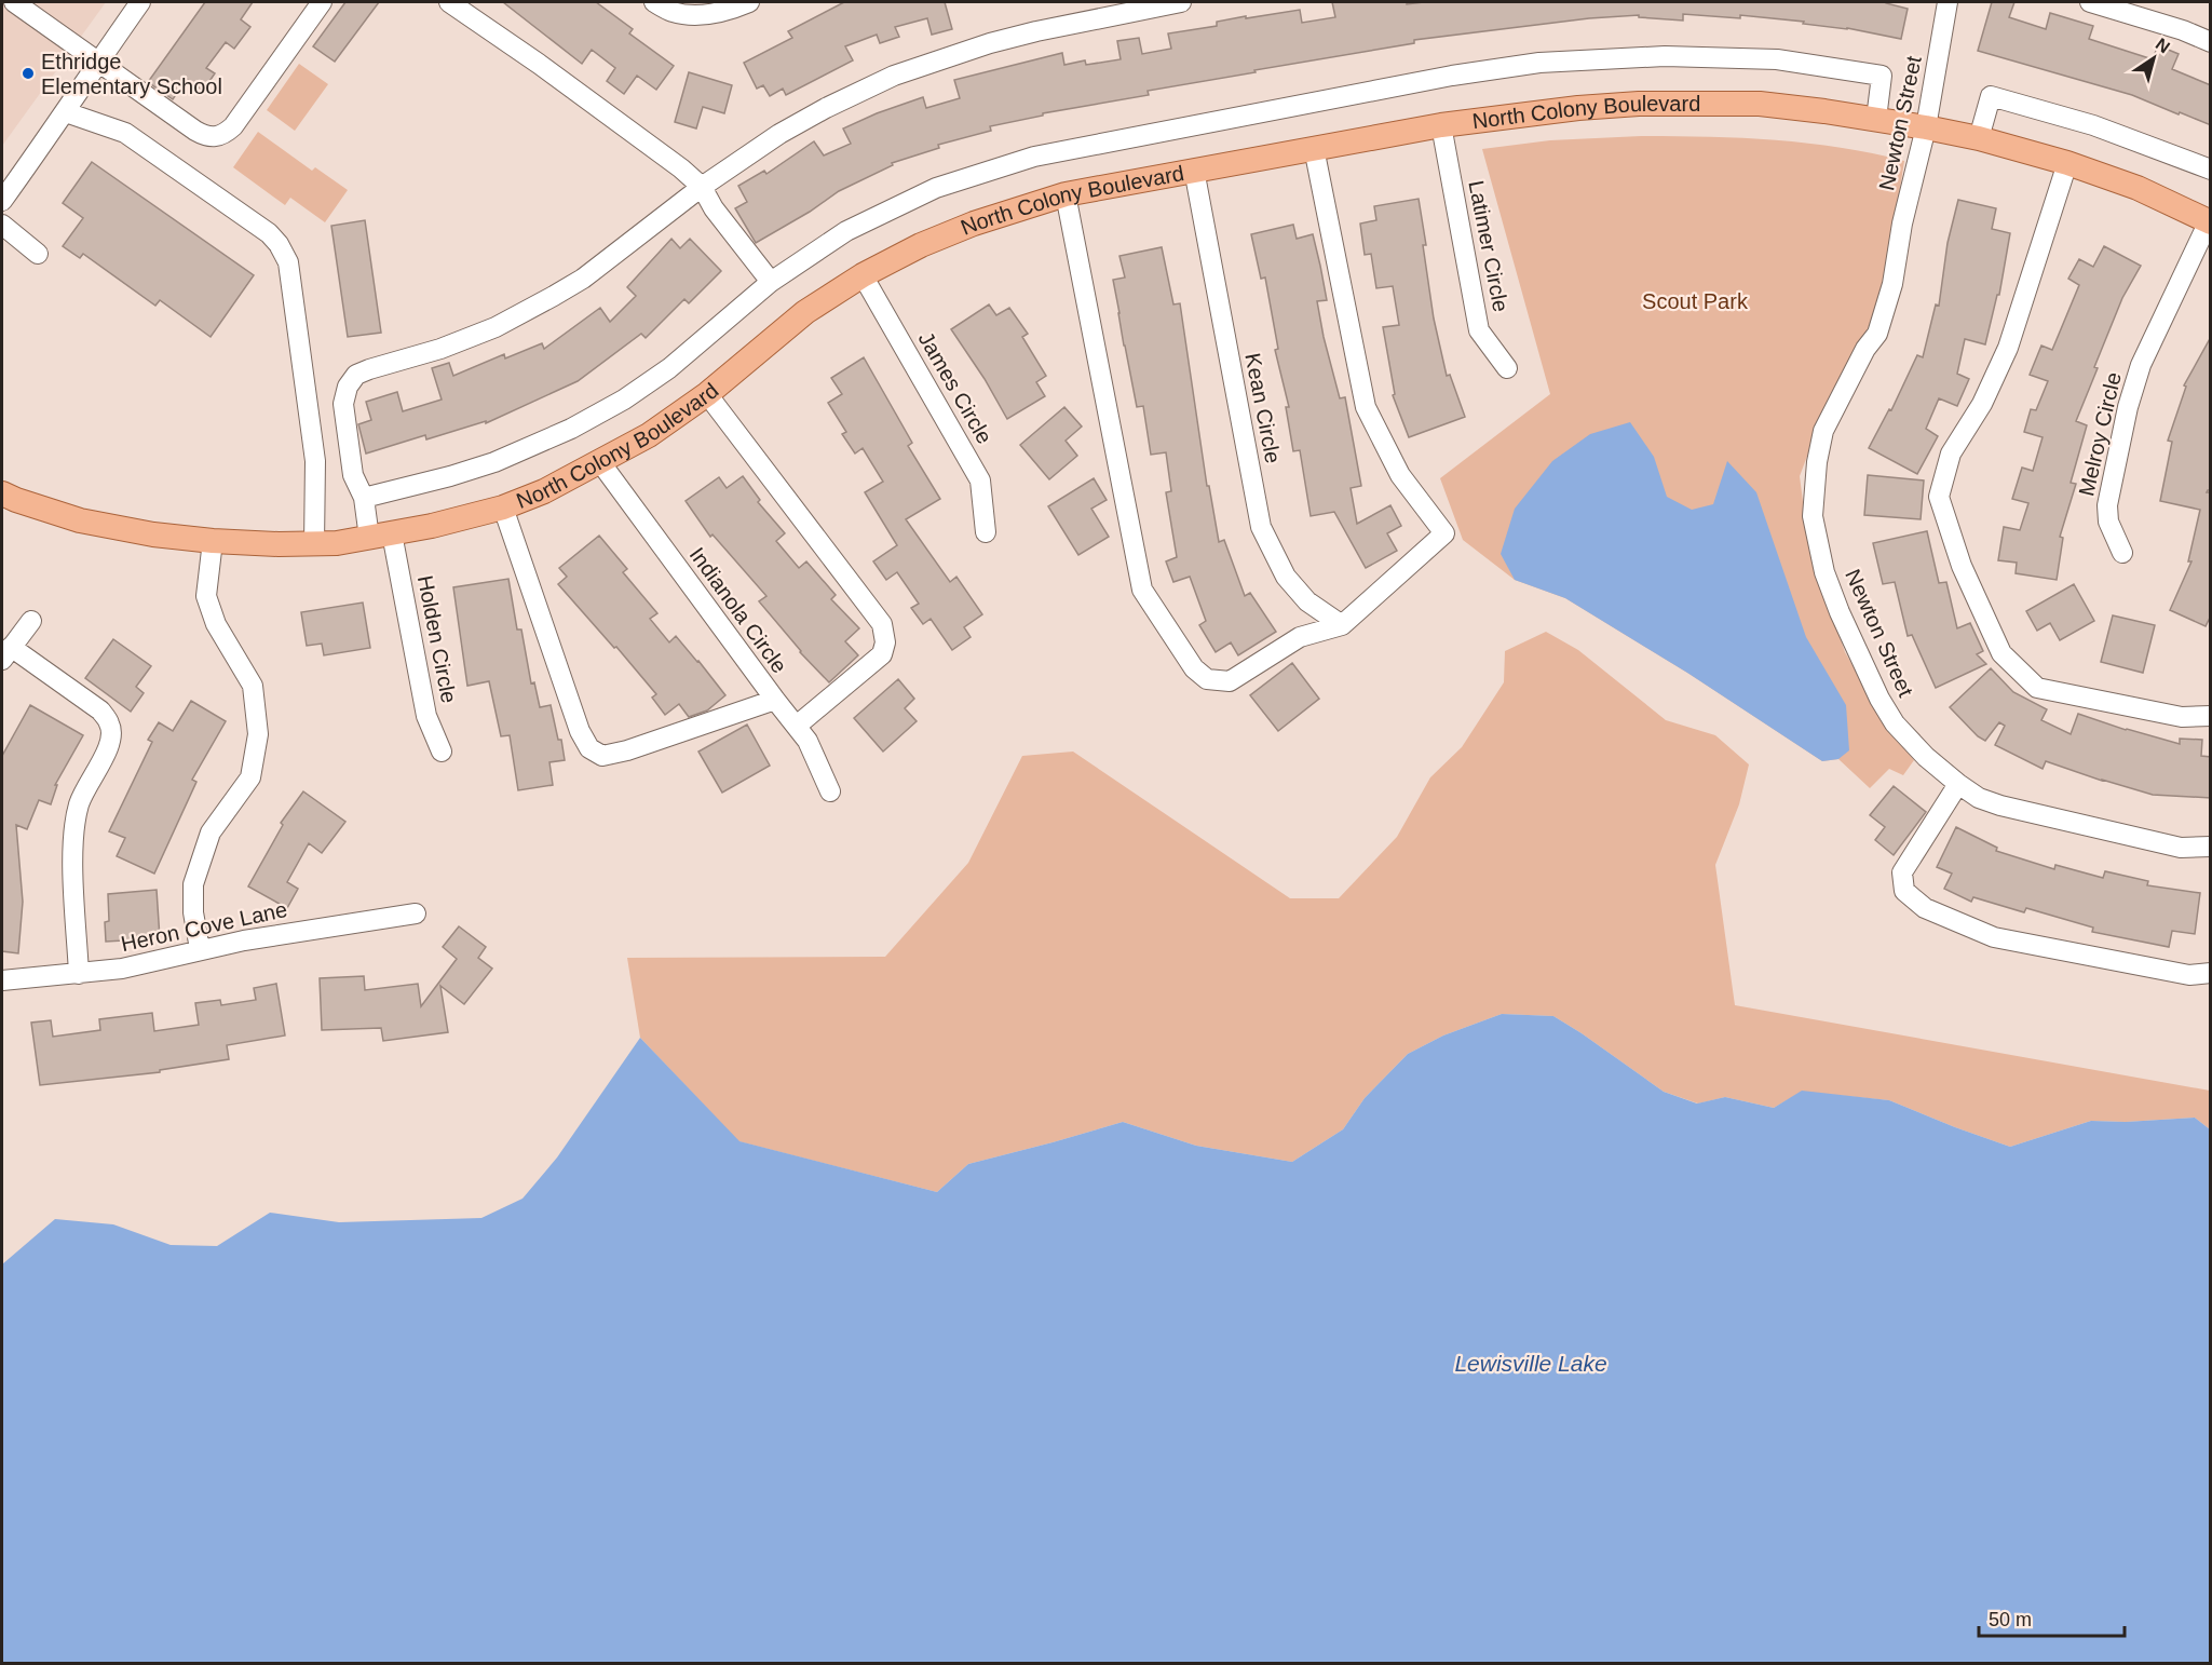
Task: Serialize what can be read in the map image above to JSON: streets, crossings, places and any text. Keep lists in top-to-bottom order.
{
  "streets": {
    "main road": ["North Colony Boulevard"],
    "street": [
      "Newton Street",
      "Latimer Circle",
      "James Circle",
      "Kean Circle",
      "Melroy Circle",
      "Indianola Circle",
      "Holden Circle",
      "Heron Cove Lane"
    ]
  },
  "crossings": [
    ["North Colony Boulevard", "Newton Street"],
    ["North Colony Boulevard", "Latimer Circle"],
    ["North Colony Boulevard", "James Circle"],
    ["North Colony Boulevard", "Kean Circle"],
    ["North Colony Boulevard", "Melroy Circle"],
    ["North Colony Boulevard", "Indianola Circle"],
    ["North Colony Boulevard", "Holden Circle"]
  ],
  "water": ["Lewisville Lake"],
  "parks": ["Scout Park"],
  "places": ["Ethridge Elementary School"],
  "scale_bar": "50 m",
  "north": "top right"
}
